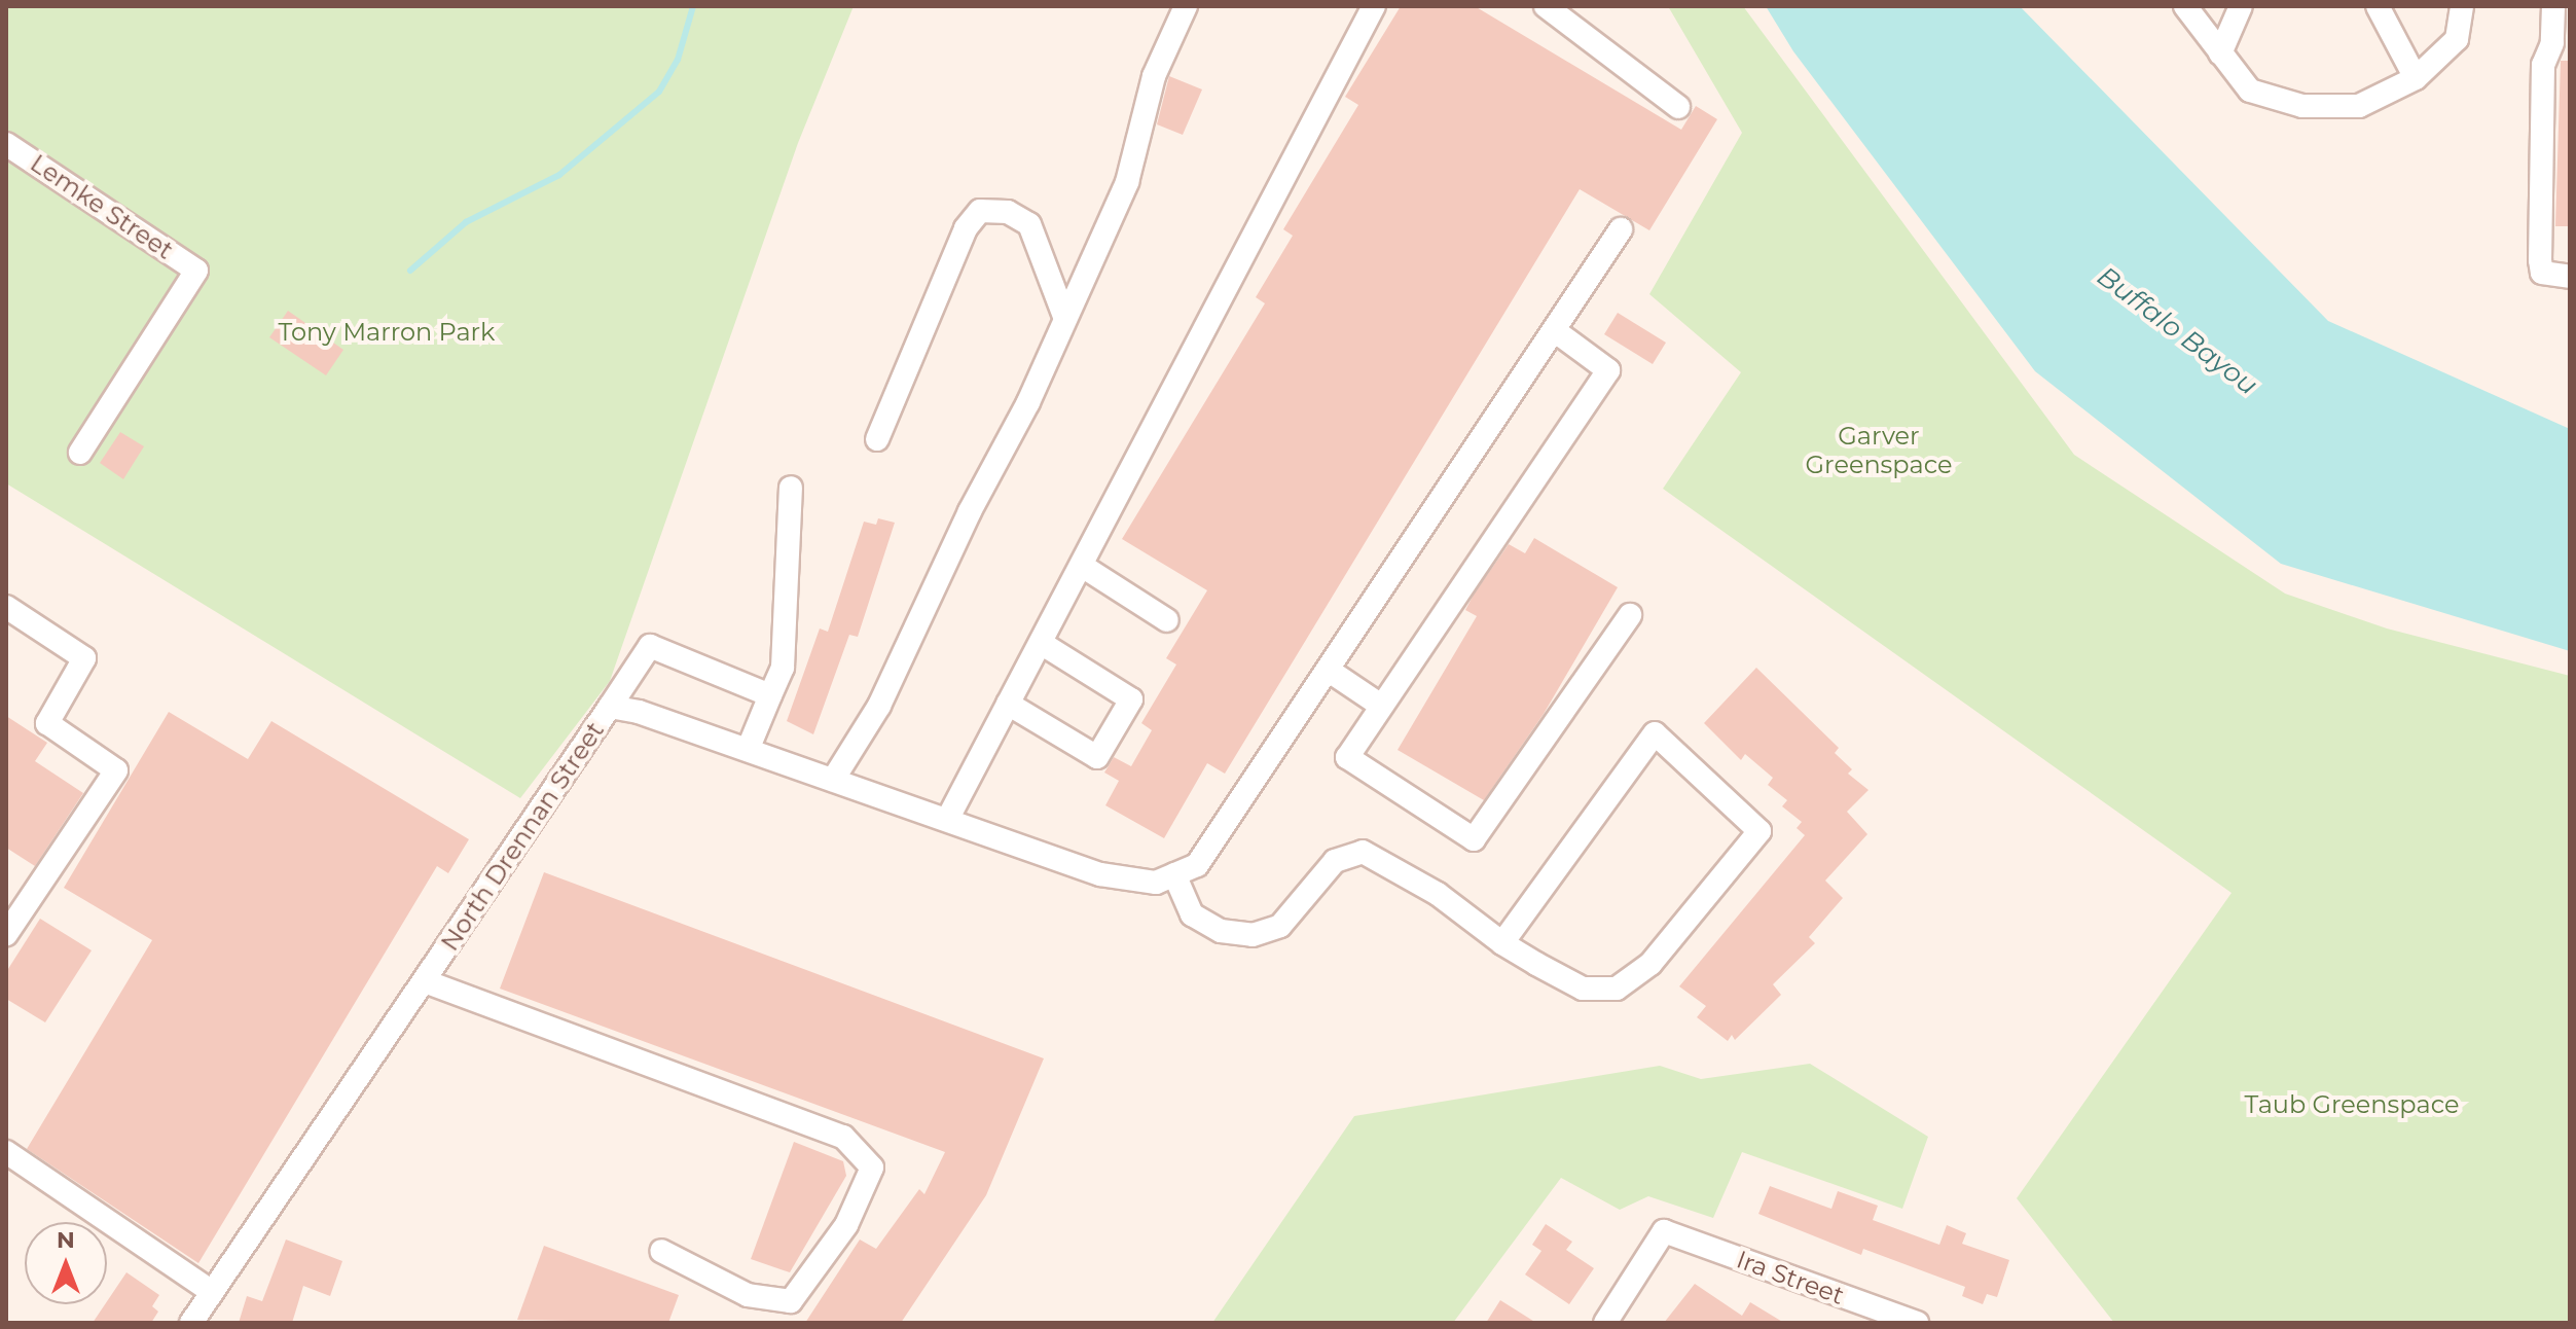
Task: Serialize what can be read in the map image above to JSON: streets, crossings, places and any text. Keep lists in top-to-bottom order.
{
  "streets": {
    "street": ["Lemke Street", "North Drennan Street", "Ira Street"]
  },
  "water": ["Buffalo Bayou"],
  "parks": ["Tony Marron Park", "Garver Greenspace", "Taub Greenspace"],
  "north": "top"
}
